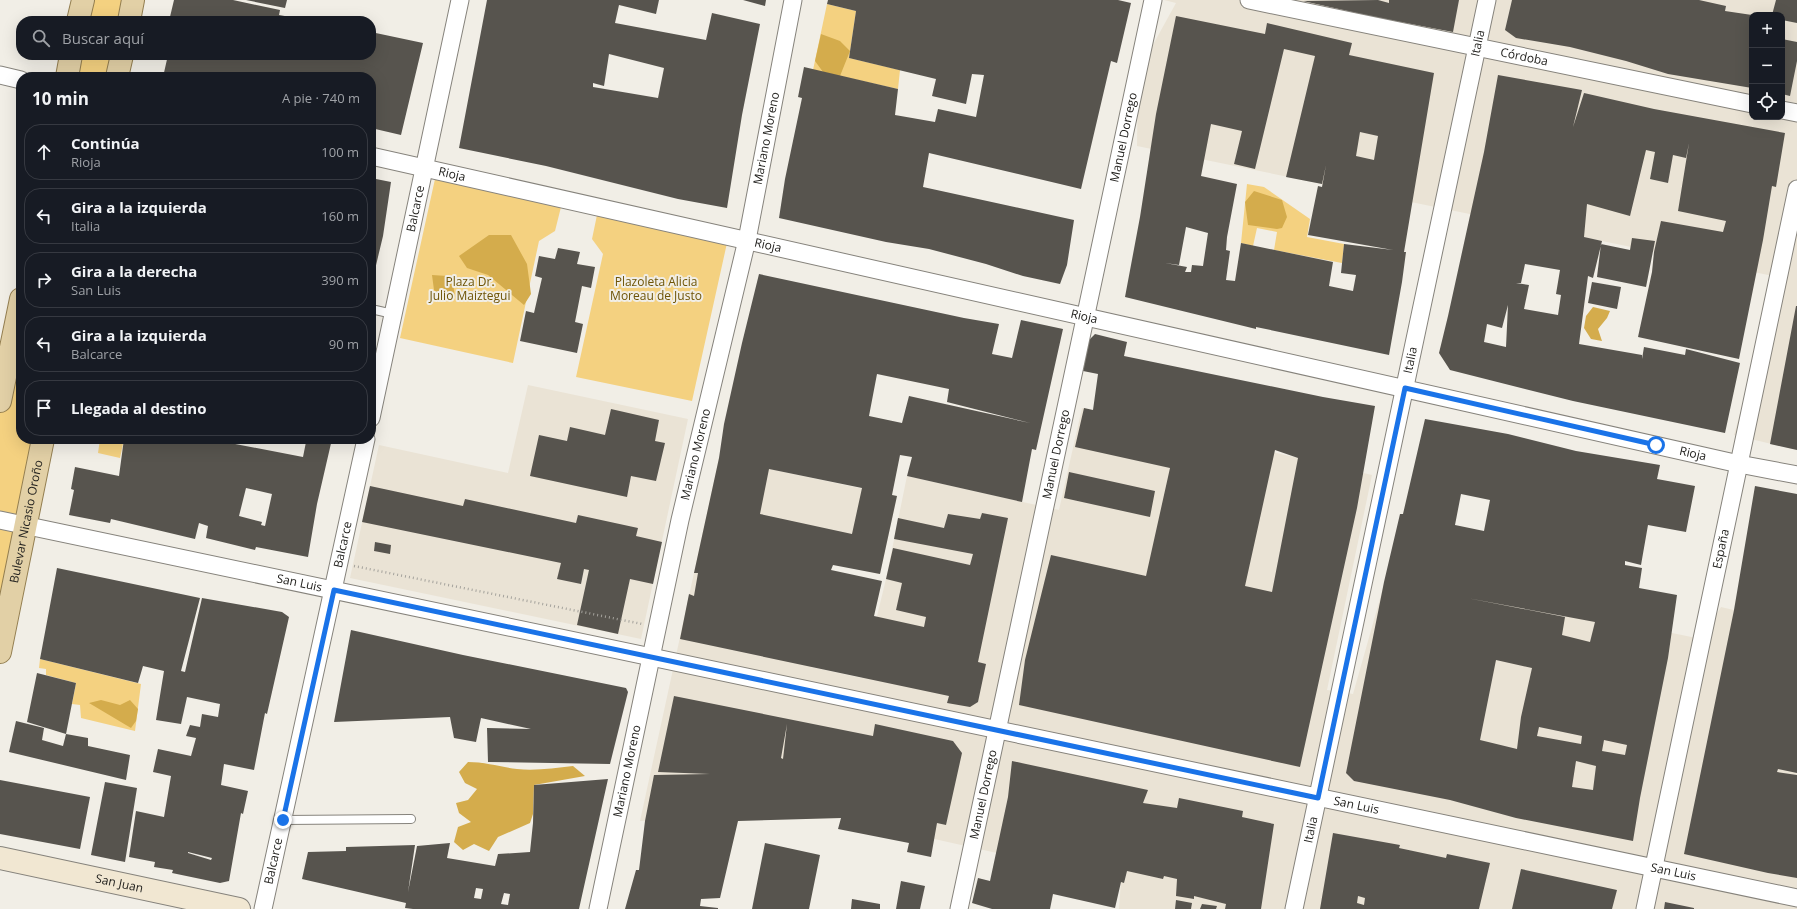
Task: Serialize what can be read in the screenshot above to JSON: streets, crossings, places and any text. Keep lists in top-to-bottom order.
{
  "streets": {
    "main road": ["Bulevar Nicasio Oroño", "San Juan"],
    "street": [
      "Italia",
      "Córdoba",
      "Mariano Moreno",
      "Manuel Dorrego",
      "Rioja",
      "Balcarce",
      "España",
      "San Luis"
    ]
  },
  "crossings": [
    ["Italia", "Córdoba"],
    ["Italia", "Rioja"],
    ["Italia", "San Luis"],
    ["Mariano Moreno", "Rioja"],
    ["Mariano Moreno", "San Luis"],
    ["Manuel Dorrego", "Rioja"],
    ["Manuel Dorrego", "San Luis"],
    ["Rioja", "Balcarce"],
    ["Rioja", "España"],
    ["Balcarce", "San Luis"],
    ["Bulevar Nicasio Oroño", "San Luis"],
    ["España", "San Luis"]
  ],
  "parks": ["Plaza Dr. Julio Maiztegui", "Plazoleta Alicia Moreau de Justo"],
  "page": {
    "map_buttons": ["+", "−"],
    "search": "Buscar aquí",
    "heading": ["10 min", "A pie · 740 m"],
    "list": [
      ["Continúa", "Rioja", "100 m"],
      ["Gira a la izquierda", "Italia", "160 m"],
      ["Gira a la derecha", "San Luis", "390 m"],
      ["Gira a la izquierda", "Balcarce", "90 m"],
      "Llegada al destino"
    ]
  }
}
